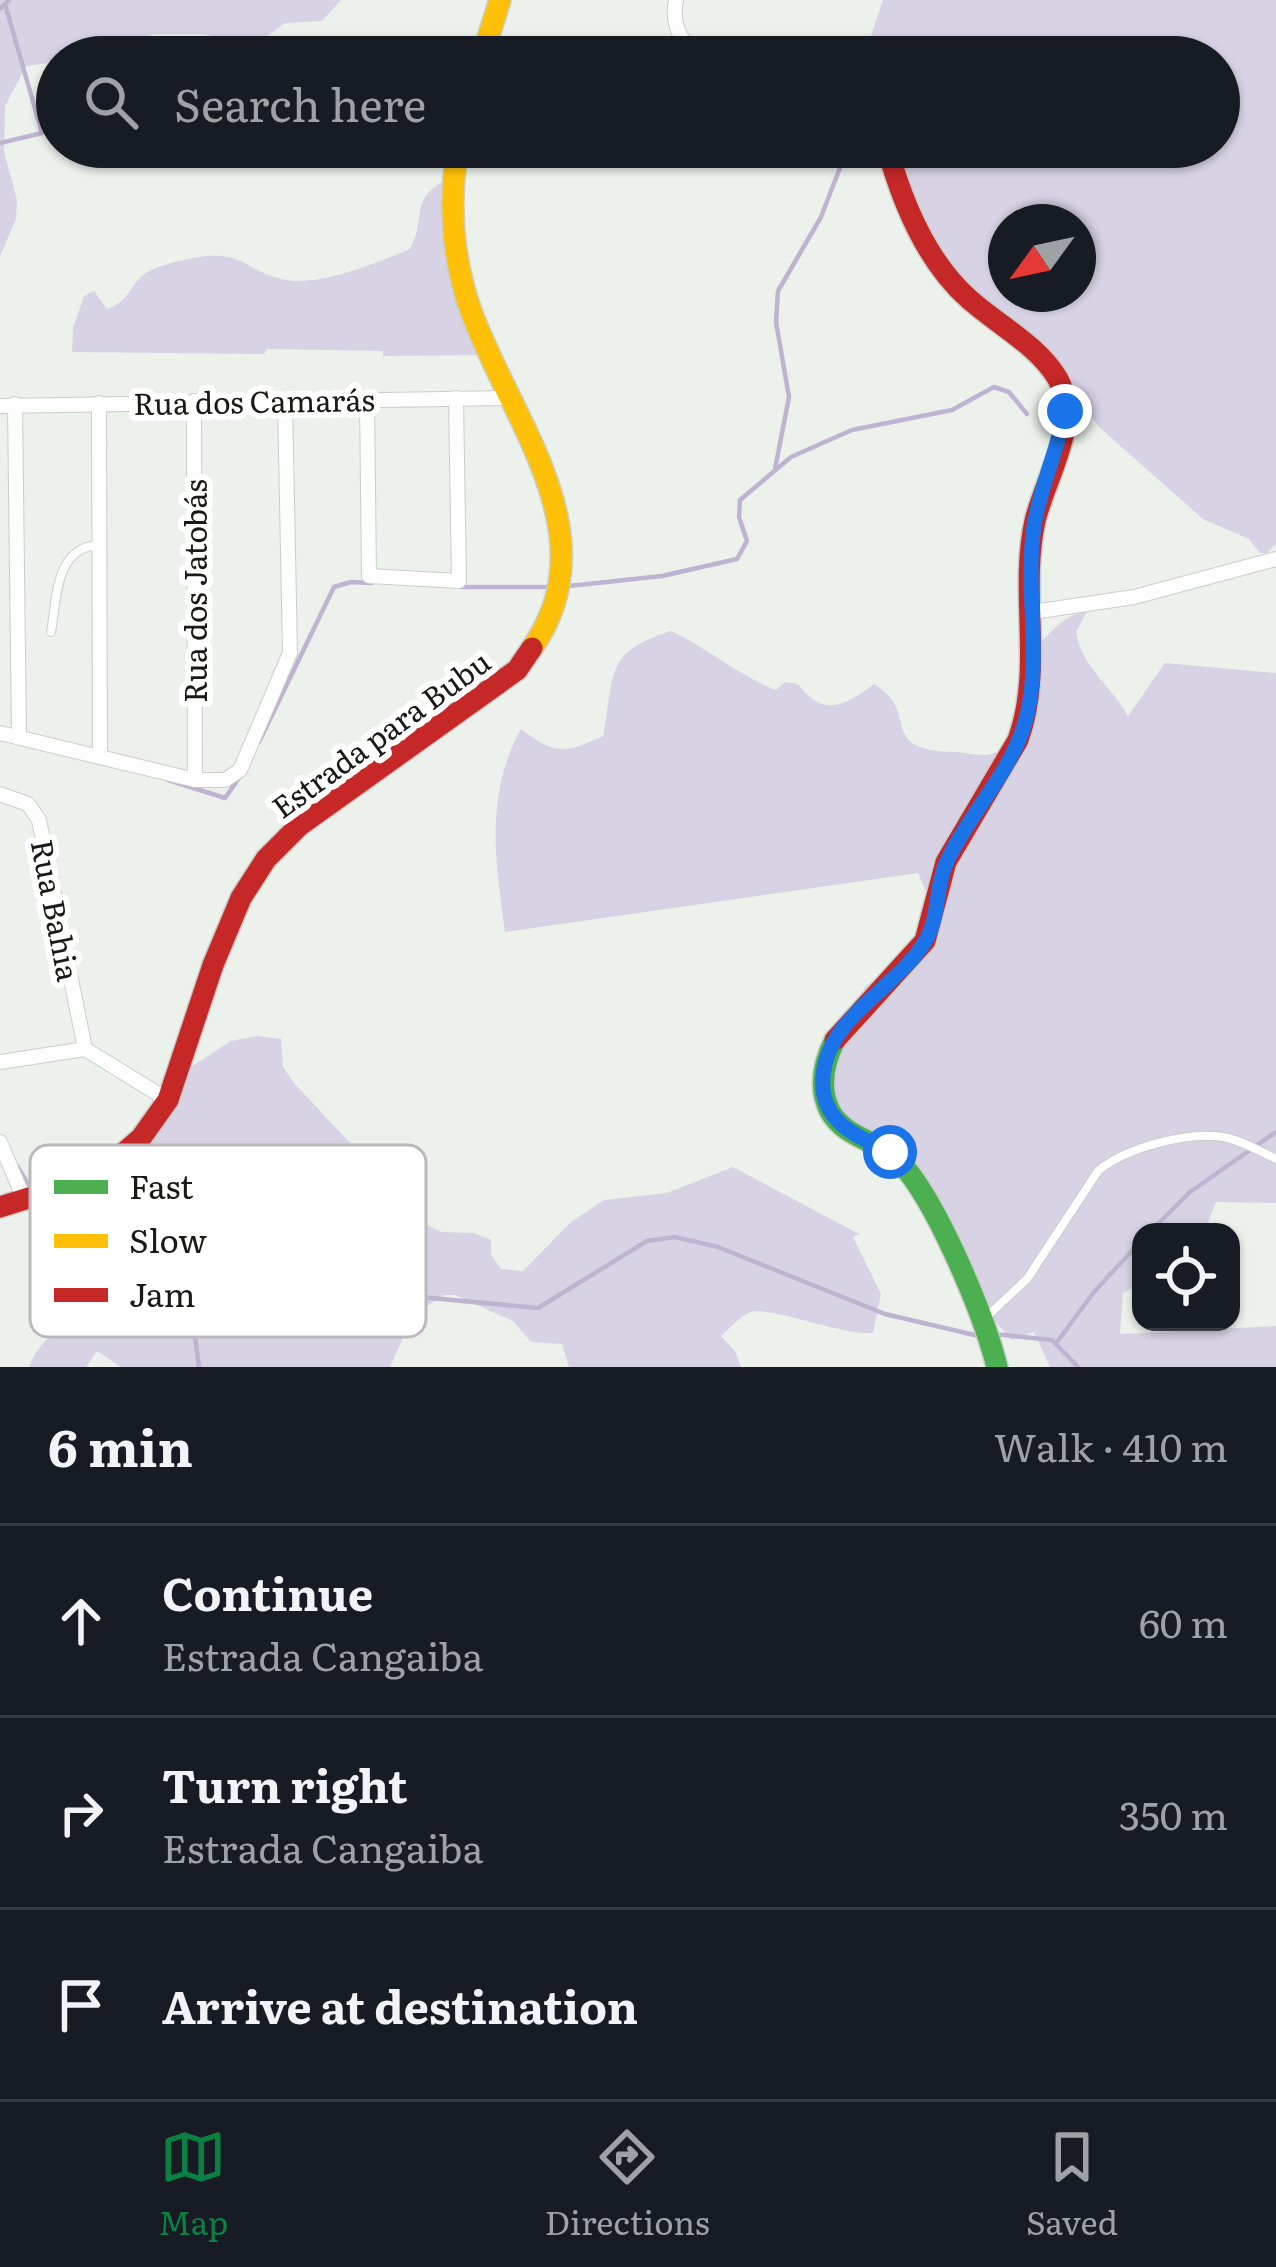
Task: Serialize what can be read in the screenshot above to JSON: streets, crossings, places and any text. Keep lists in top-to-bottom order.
{
  "streets": {
    "street": [
      "Rua dos Camarás",
      "Rua dos Jatobás",
      "Estrada para Bubu",
      "Rua Bahia"
    ]
  },
  "crossings": [
    ["Rua dos Camarás", "Rua dos Jatobás"],
    ["Rua dos Camarás", "Estrada para Bubu"]
  ],
  "legend": ["Fast", "Slow", "Jam"],
  "north": "bottom left",
  "page": {
    "search": "Search here",
    "heading": ["6 min", "Walk · 410 m"],
    "list": [
      ["Continue", "Estrada Cangaiba", "60 m"],
      ["Turn right", "Estrada Cangaiba", "350 m"],
      "Arrive at destination"
    ],
    "nav": ["Map", "Directions", "Saved"]
  }
}
